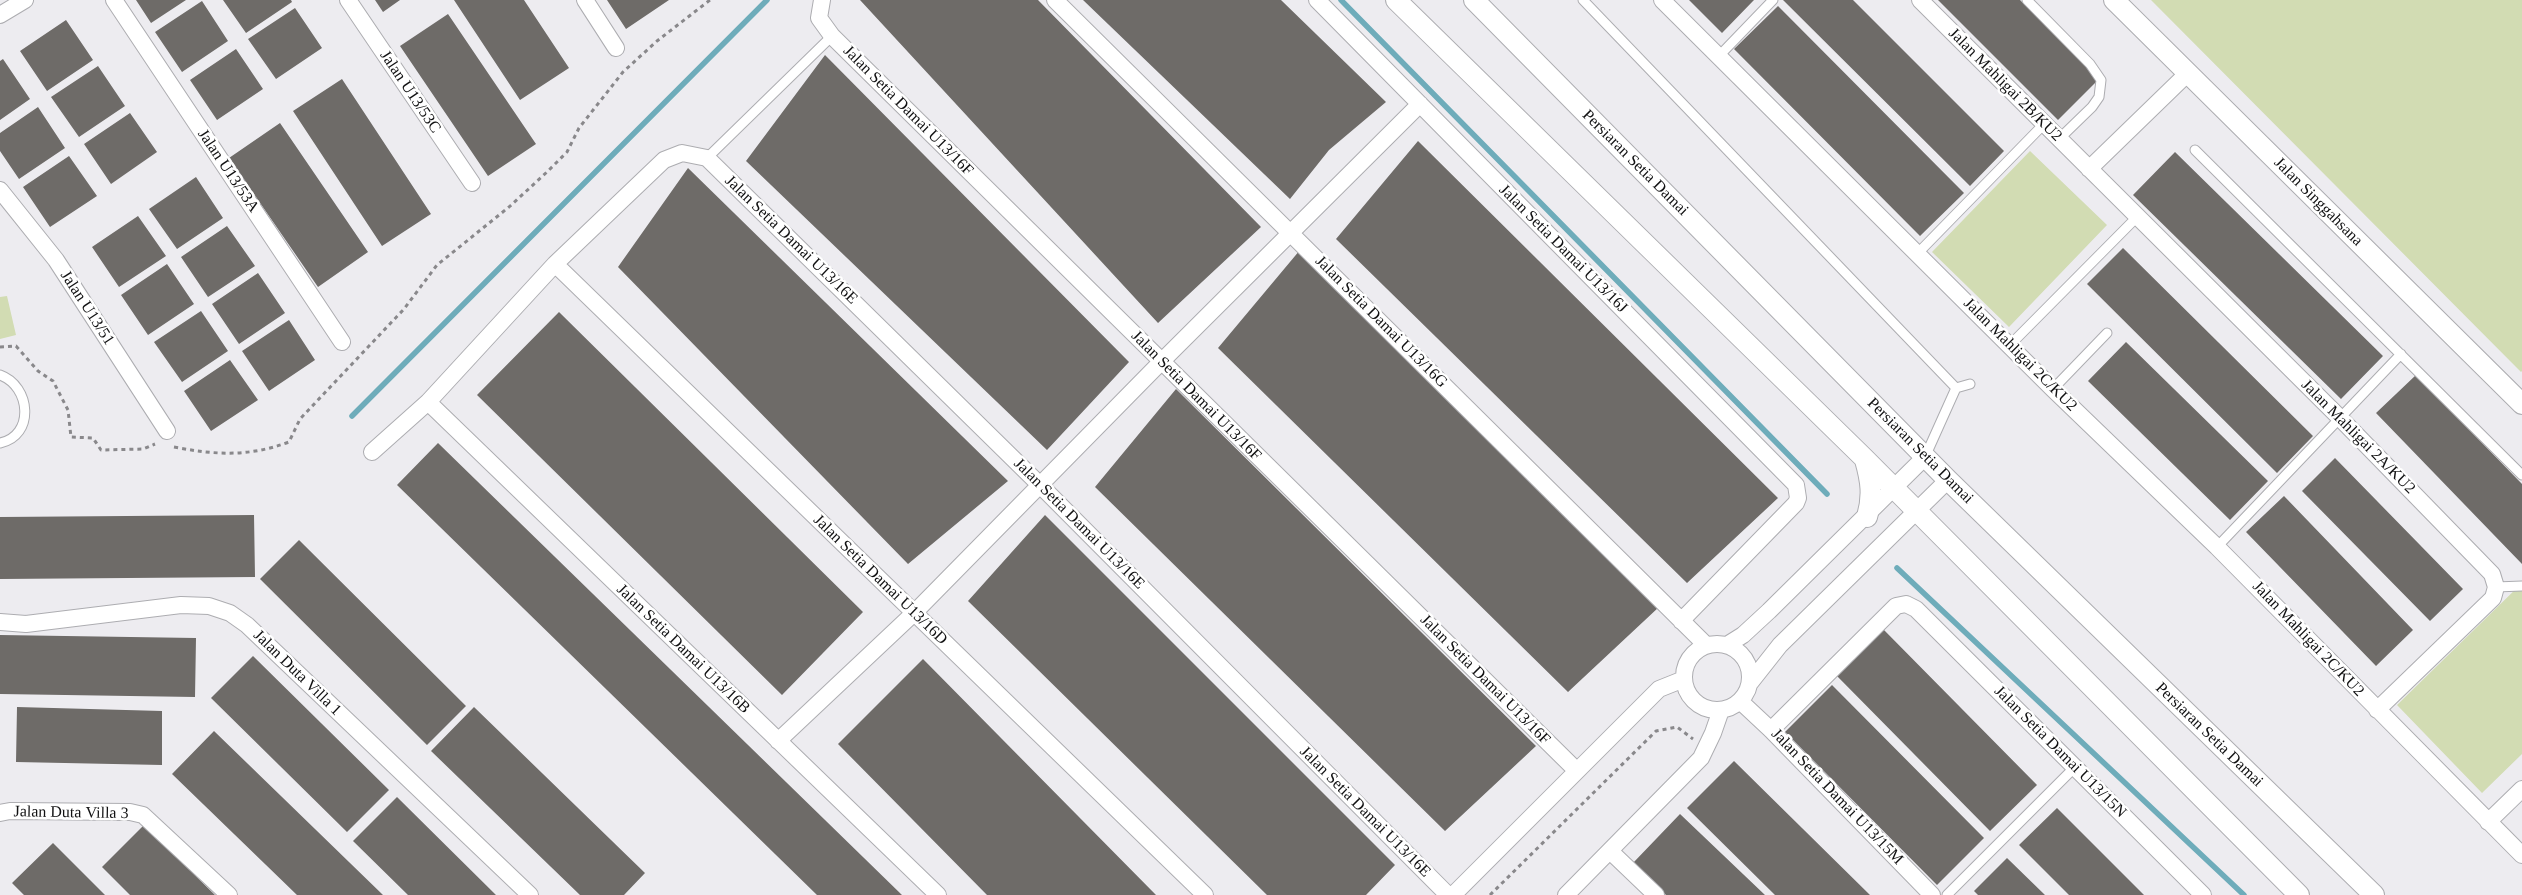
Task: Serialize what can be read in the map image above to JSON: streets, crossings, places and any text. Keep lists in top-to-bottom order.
{
  "streets": {
    "street": [
      "Jalan Mahligai 2B/KU2",
      "Jalan U13/53C",
      "Jalan Setia Damai U13/16F",
      "Persiaran Setia Damai",
      "Jalan U13/53A",
      "Jalan Singgahsana",
      "Jalan Setia Damai U13/16E",
      "Jalan Setia Damai U13/16J",
      "Jalan U13/51",
      "Jalan Setia Damai U13/16G",
      "Jalan Mahligai 2C/KU2",
      "Jalan Mahligai 2A/KU2",
      "Jalan Setia Damai U13/16D",
      "Jalan Setia Damai U13/16B",
      "Jalan Duta Villa 1",
      "Jalan Setia Damai U13/15N",
      "Jalan Setia Damai U13/15M",
      "Jalan Duta Villa 3"
    ]
  },
  "crossings": [
    ["Jalan Mahligai 2B/KU2", "Jalan Mahligai 2A/KU2"],
    ["Jalan Setia Damai U13/16J", "Jalan Setia Damai U13/16G"],
    ["Jalan Setia Damai U13/16G", "Jalan Setia Damai U13/15M"],
    ["Jalan Setia Damai U13/15N", "Jalan Setia Damai U13/15M"]
  ]
}
